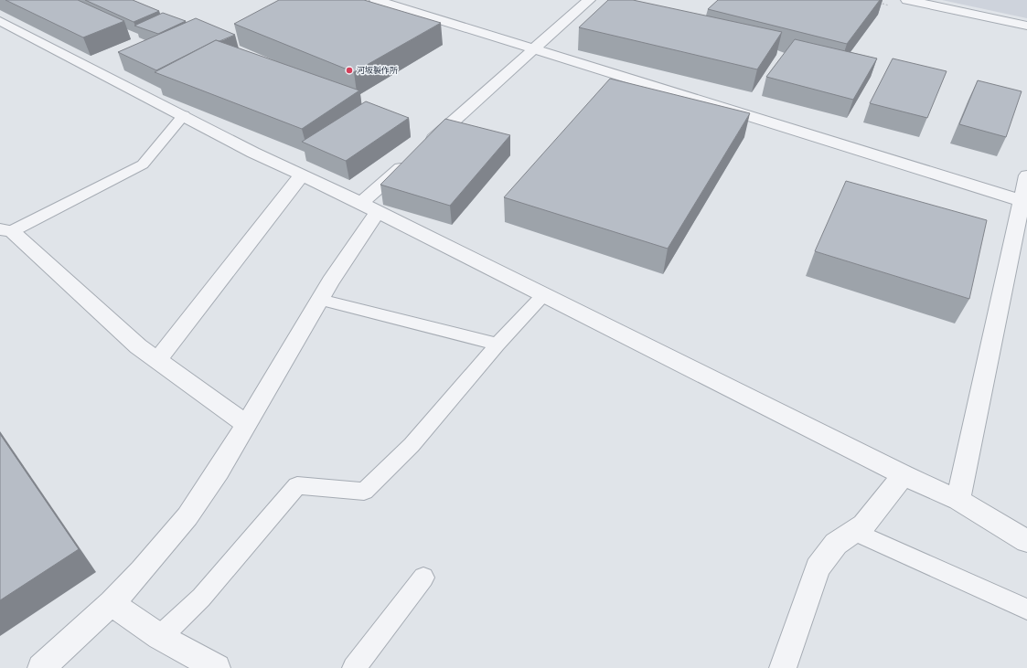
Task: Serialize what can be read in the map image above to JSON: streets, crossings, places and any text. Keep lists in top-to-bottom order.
{
  "places": ["河坂製作所"]
}
